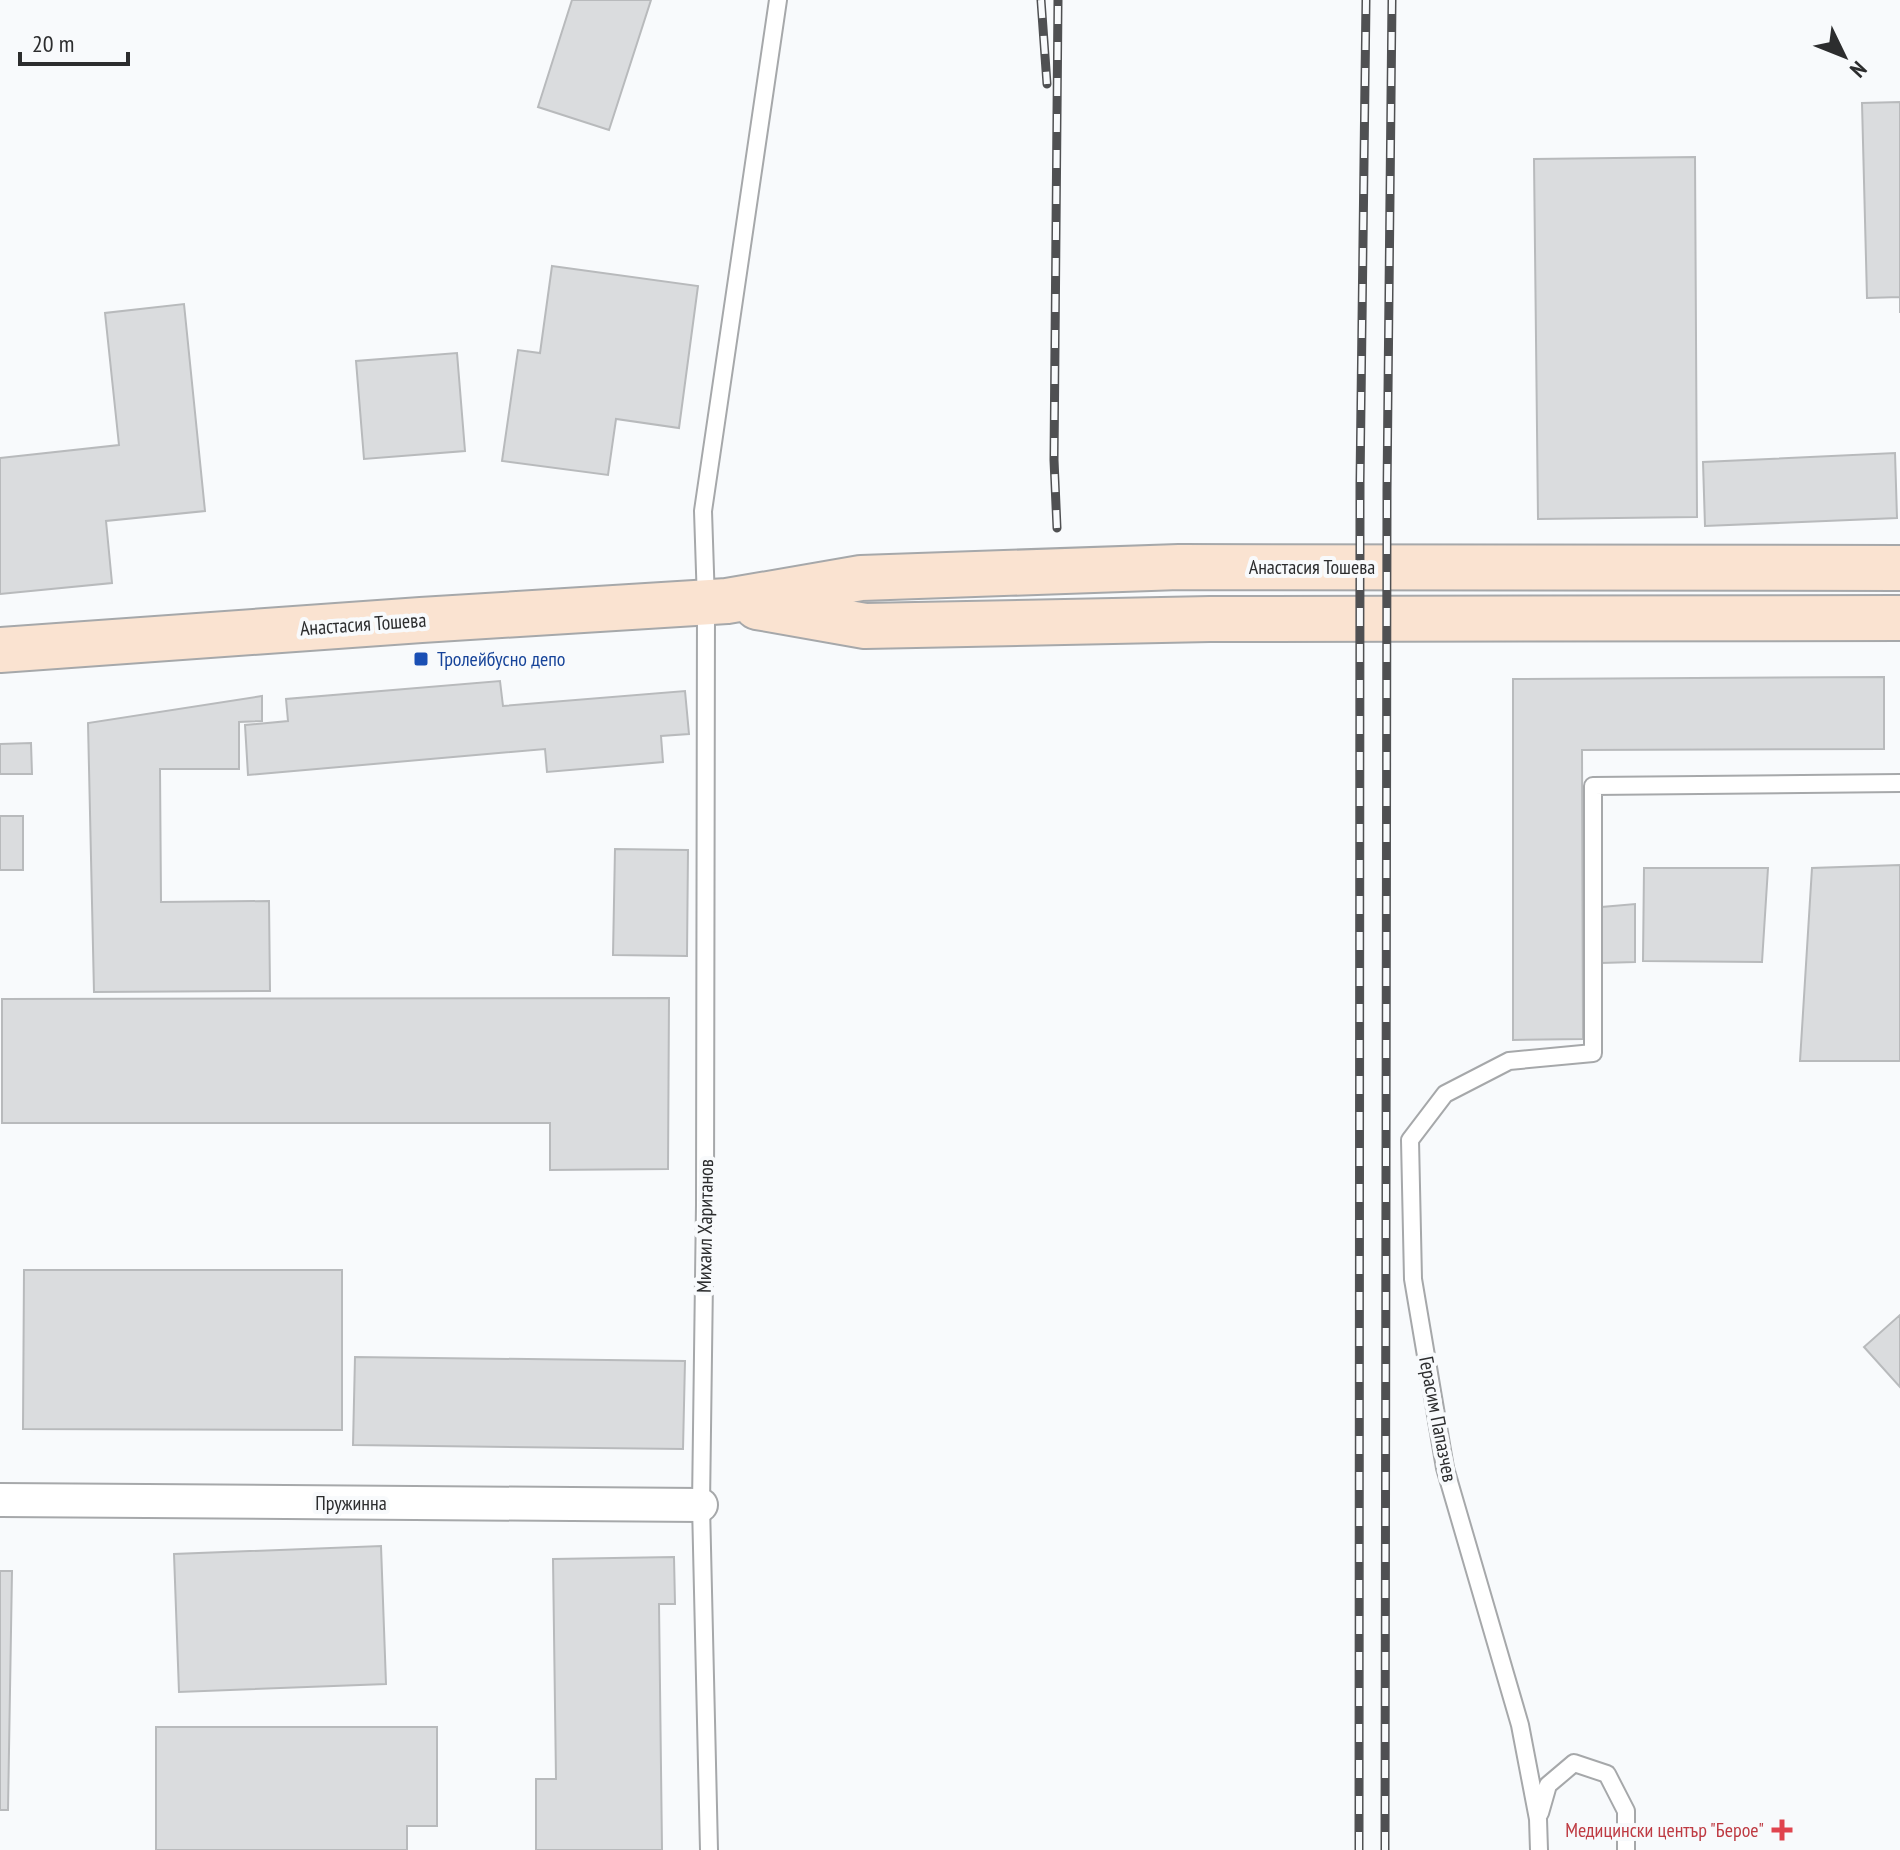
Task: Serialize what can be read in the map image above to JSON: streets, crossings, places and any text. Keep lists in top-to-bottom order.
{
  "streets": {
    "main road": ["Анастасия Тошева"],
    "street": ["Пружинна"],
    "lane": ["Михаил Хаританов", "Герасим Папазчев"]
  },
  "crossings": [
    ["Анастасия Тошева", "Михаил Хаританов"],
    ["Михаил Хаританов", "Пружинна"]
  ],
  "places": {
    "transit": ["Тролейбусно депо"],
    "health": ["Медицински център \"Берое\""]
  },
  "scale_bar": "20 m",
  "north": "bottom right"
}
